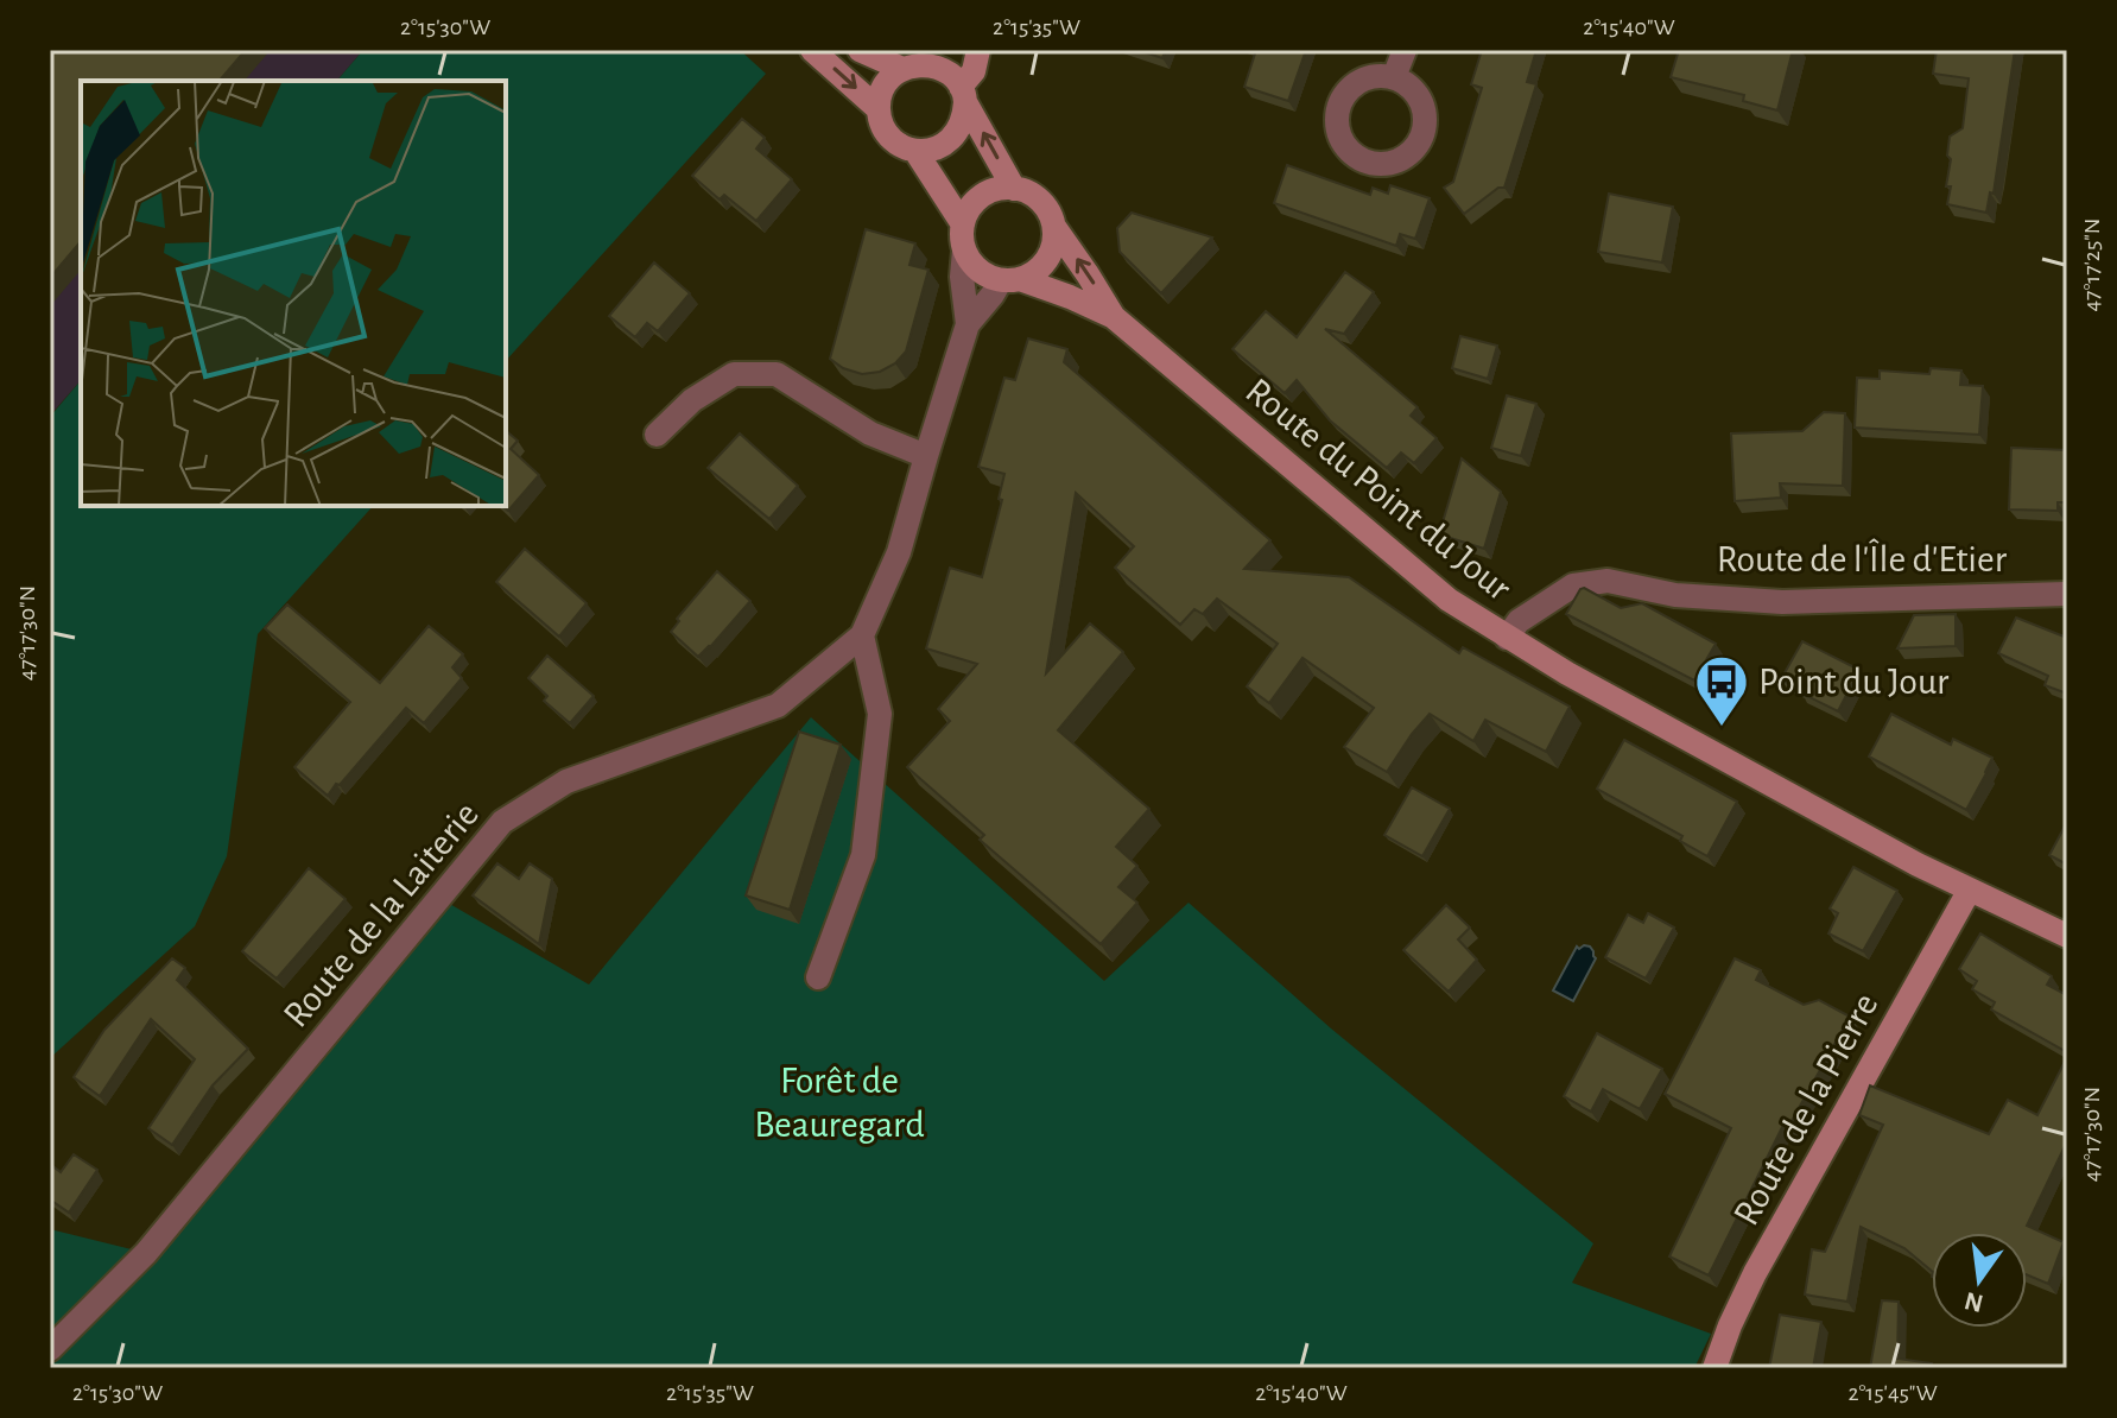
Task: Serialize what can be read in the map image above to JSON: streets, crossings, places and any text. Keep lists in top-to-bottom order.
{
  "streets": {
    "main road": ["Route du Point du Jour", "Route de la Pierre"],
    "street": ["Route de l'Île d'Etier", "Route de la Laiterie"]
  },
  "crossings": [
    ["Route du Point du Jour", "Route de l'Île d'Etier"],
    ["Route du Point du Jour", "Route de la Laiterie"],
    ["Route du Point du Jour", "Route de la Pierre"]
  ],
  "parks": ["Forêt de Beauregard"],
  "places": {
    "bus stop": ["Point du Jour"]
  },
  "north": "bottom",
  "coordinates": [
    "2°15'30\"W",
    "2°15'35\"W",
    "2°15'40\"W",
    "47°17'25\"N",
    "47°17'30\"N",
    "2°15'45\"W"
  ]
}
